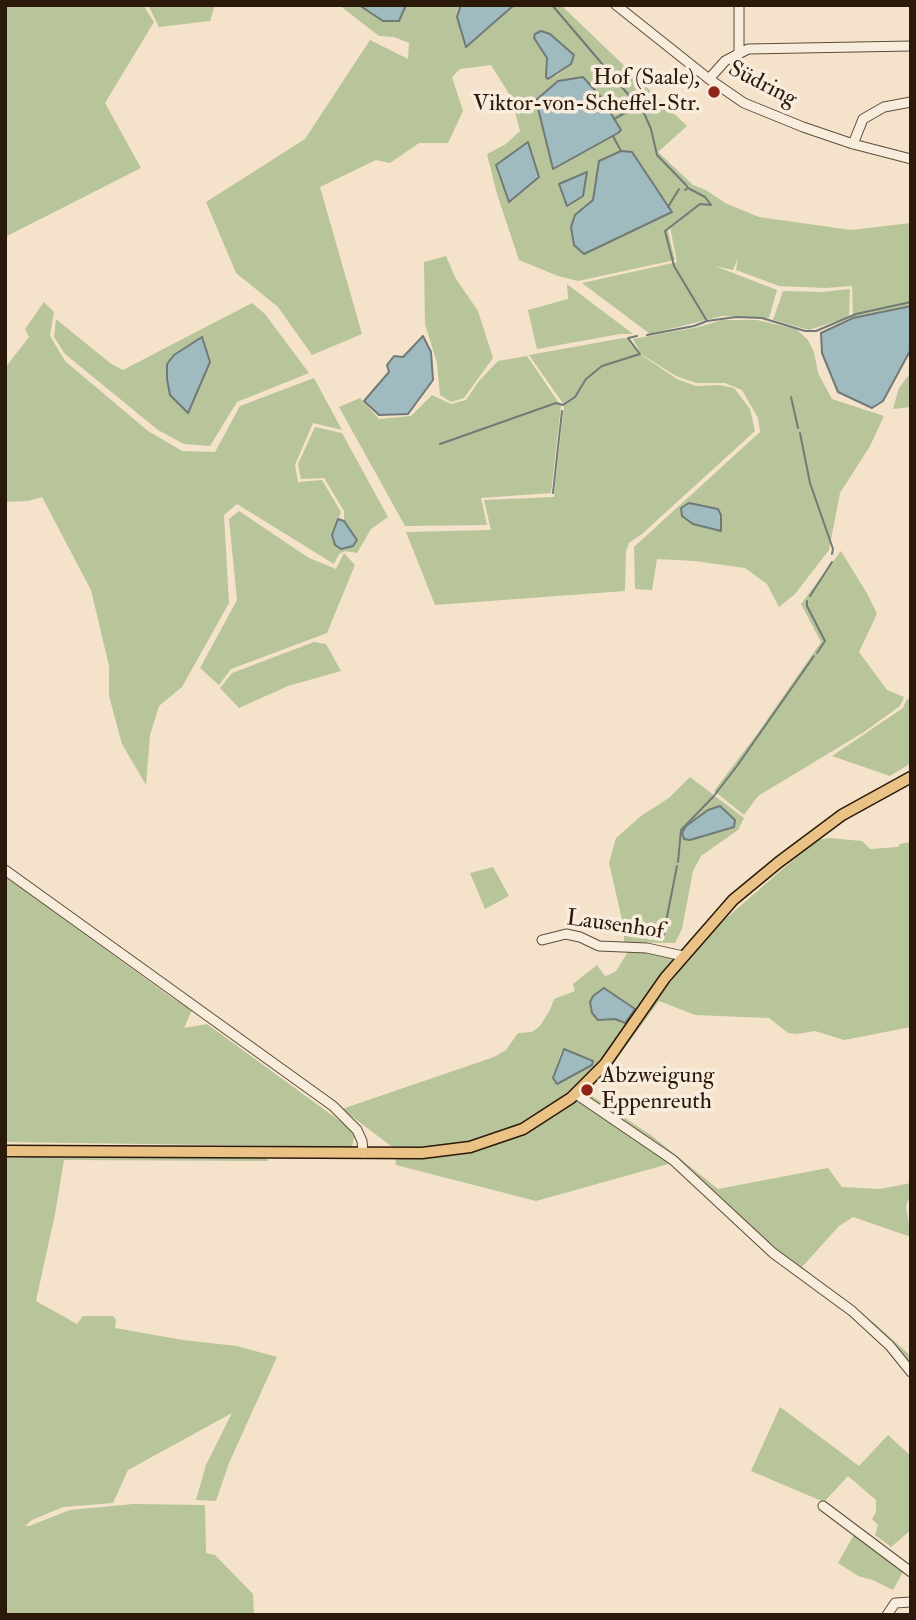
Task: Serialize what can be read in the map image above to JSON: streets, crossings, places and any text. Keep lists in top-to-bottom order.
{
  "streets": {
    "street": ["Südring", "Lausenhof"]
  },
  "places": ["Hof (Saale), Viktor-von-Scheffel-Str.", "Abzweigung Eppenreuth"]
}
